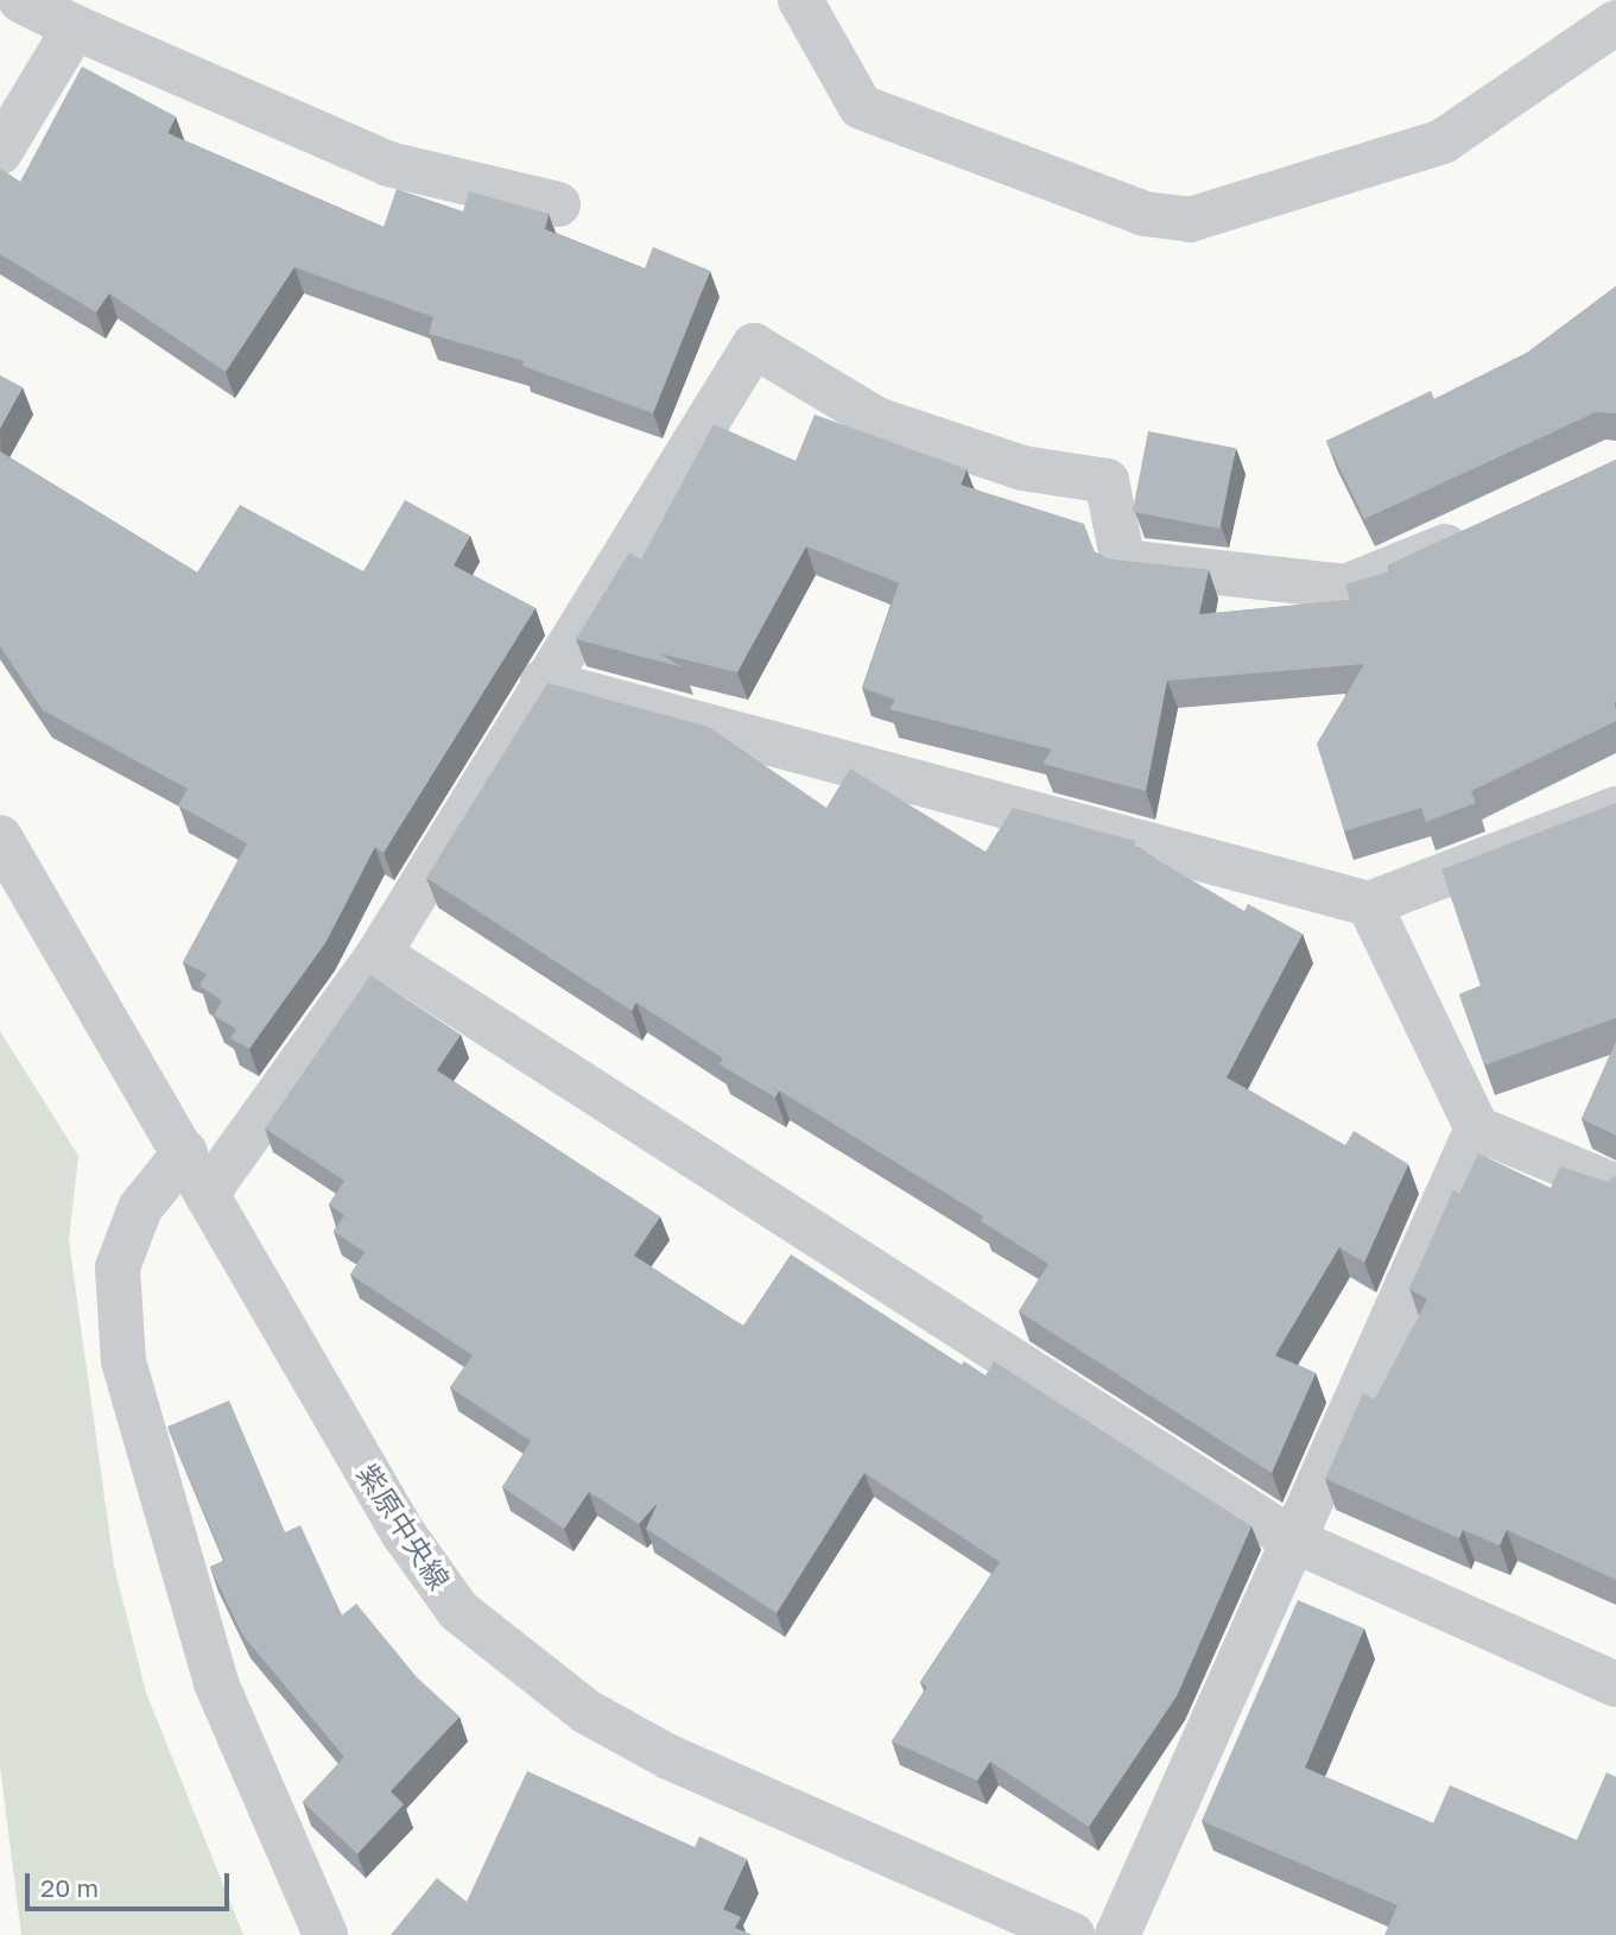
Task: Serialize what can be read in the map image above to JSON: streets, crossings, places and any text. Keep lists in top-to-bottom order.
{
  "streets": {
    "street": ["紫原中央線"]
  },
  "scale_bar": "20 m"
}
